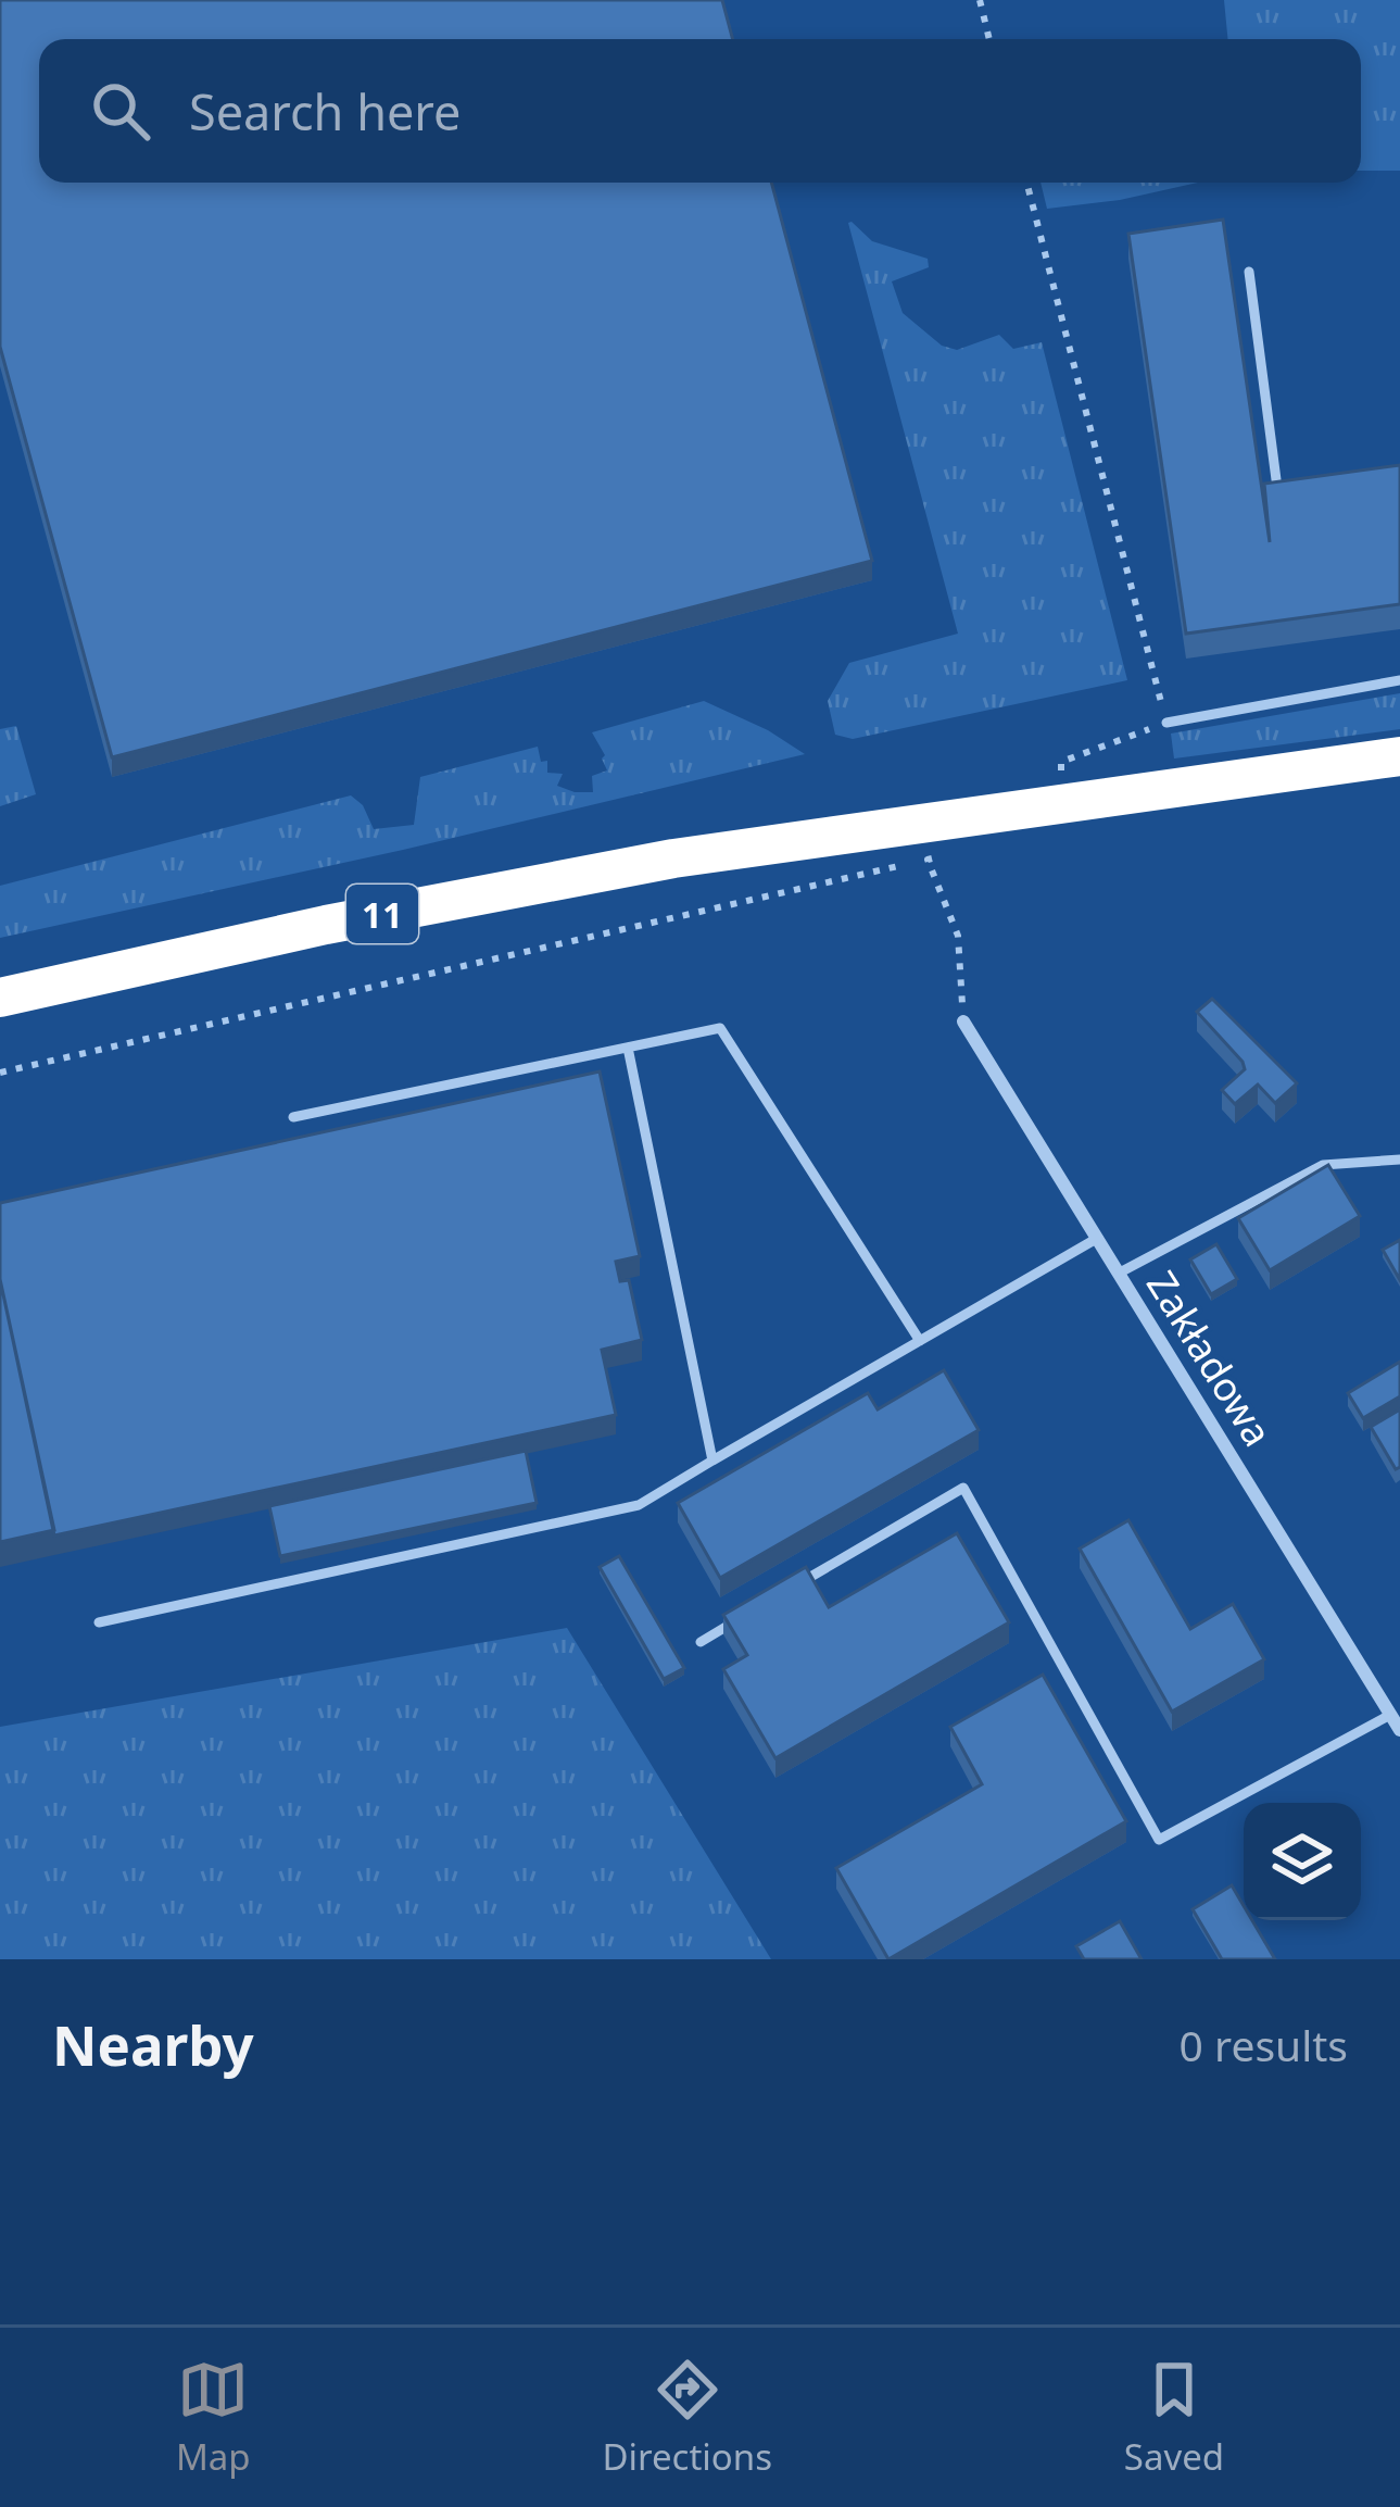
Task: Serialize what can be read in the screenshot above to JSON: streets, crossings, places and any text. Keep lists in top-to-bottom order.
{
  "streets": {
    "highway": ["11"],
    "street": ["Zakładowa"]
  },
  "page": {
    "search": "Search here",
    "heading": ["Nearby", "0 results"],
    "nav": ["Map", "Directions", "Saved"]
  }
}
